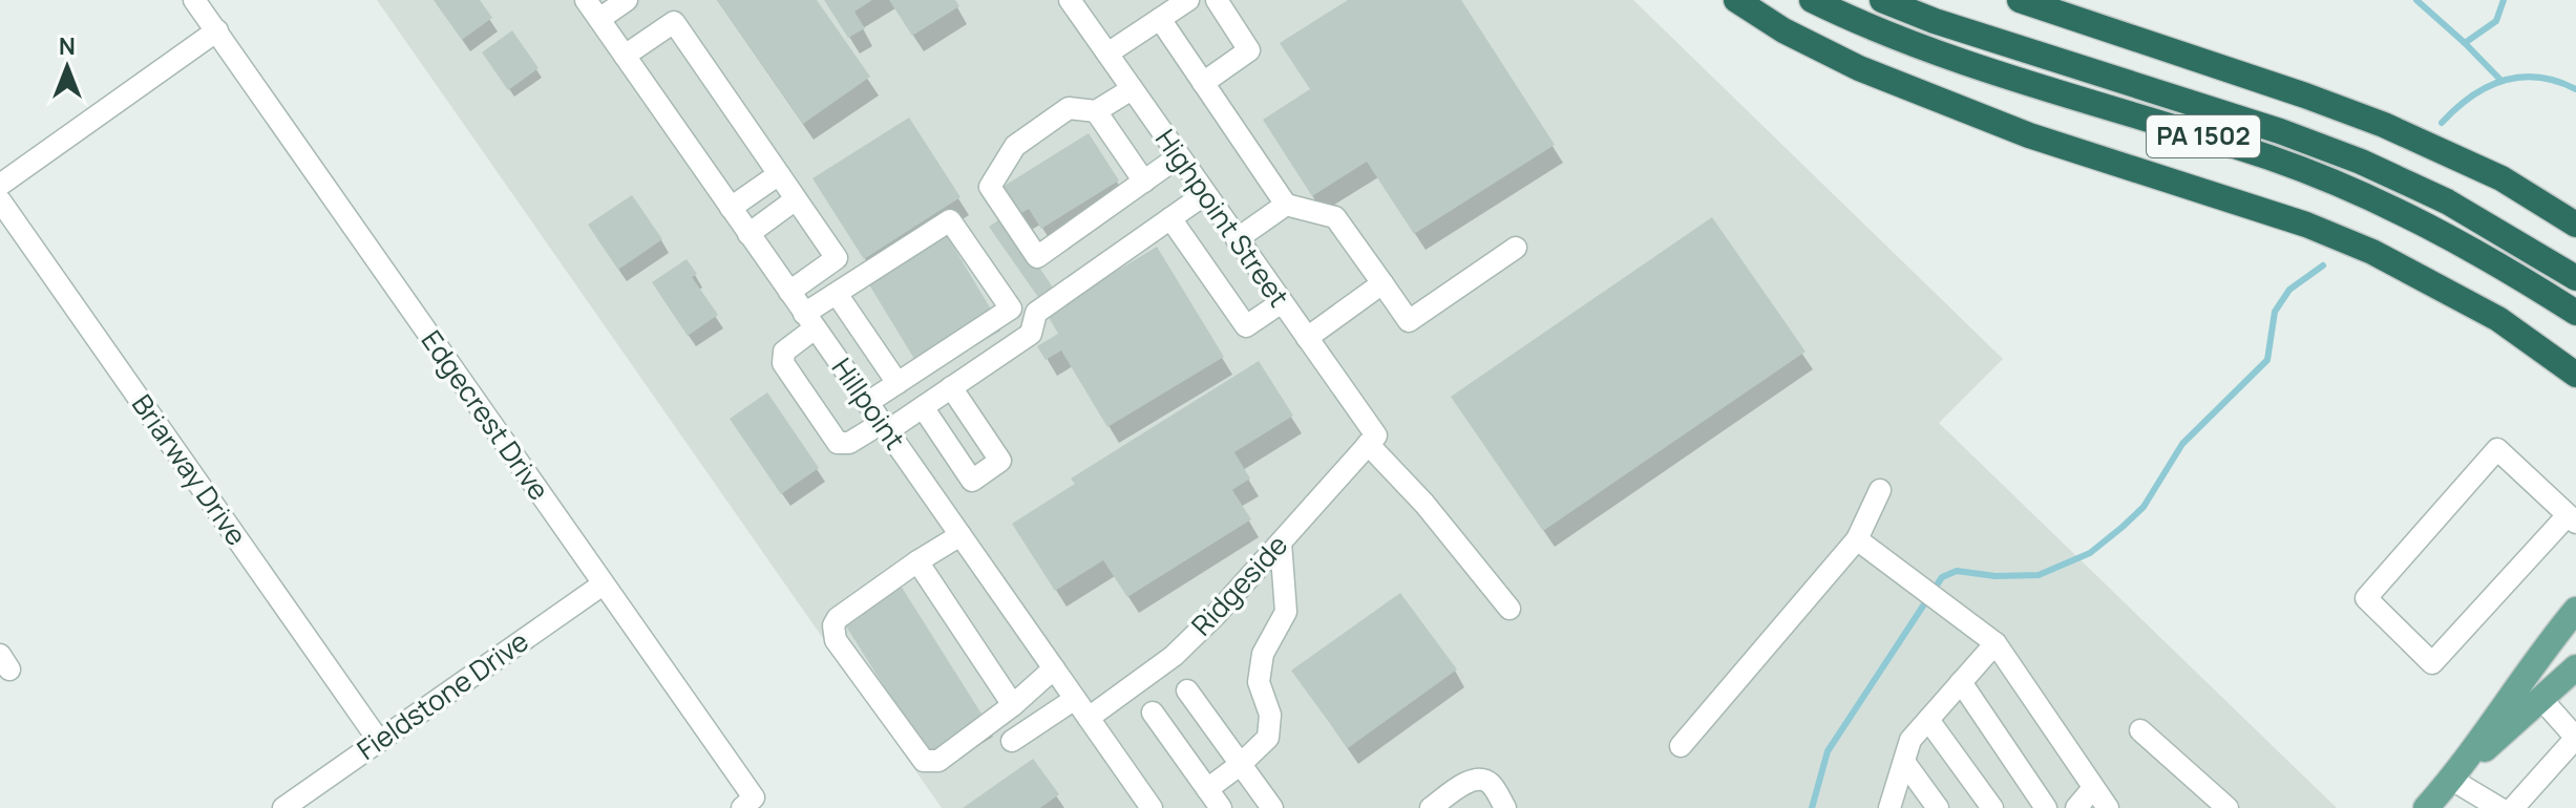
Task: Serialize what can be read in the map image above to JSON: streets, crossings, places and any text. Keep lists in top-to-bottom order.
{
  "streets": {
    "highway": ["PA 1502"],
    "street": [
      "Highpoint Street",
      "Hillpoint",
      "Edgecrest Drive",
      "Briarway Drive",
      "Ridgeside",
      "Fieldstone Drive"
    ]
  },
  "crossings": [
    ["Highpoint Street", "Ridgeside"],
    ["Hillpoint", "Ridgeside"],
    ["Edgecrest Drive", "Fieldstone Drive"],
    ["Briarway Drive", "Fieldstone Drive"]
  ],
  "north": "top"
}
